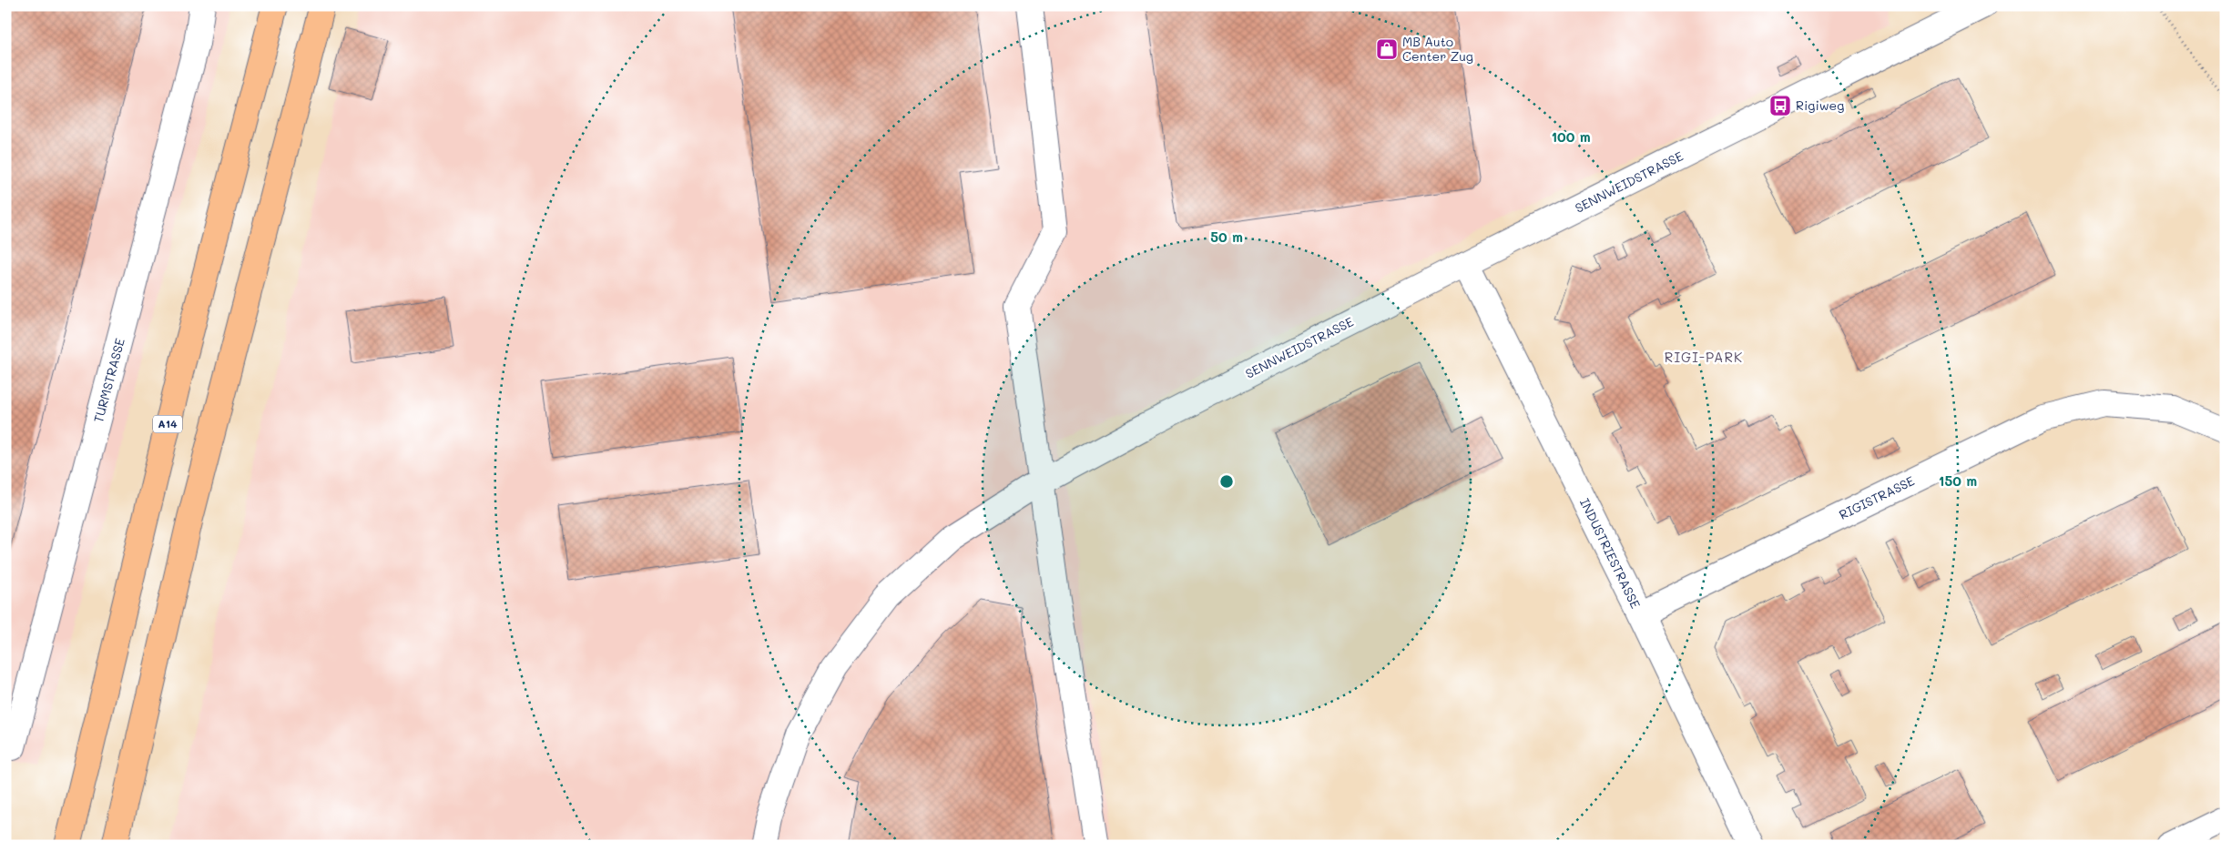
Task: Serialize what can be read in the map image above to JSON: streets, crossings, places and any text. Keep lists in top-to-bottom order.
{
  "streets": {
    "highway": ["A14"],
    "street": [
      "SENNWEIDSTRASSE",
      "TURMSTRASSE",
      "RIGISTRASSE",
      "INDUSTRIESTRASSE"
    ]
  },
  "crossings": [
    ["SENNWEIDSTRASSE", "INDUSTRIESTRASSE"],
    ["RIGISTRASSE", "INDUSTRIESTRASSE"]
  ],
  "districts": ["RIGI-PARK"],
  "places": {
    "shop": ["MB Auto Center Zug"],
    "bus stop": ["Rigiweg"]
  },
  "rings": ["100 m", "50 m", "150 m"]
}
